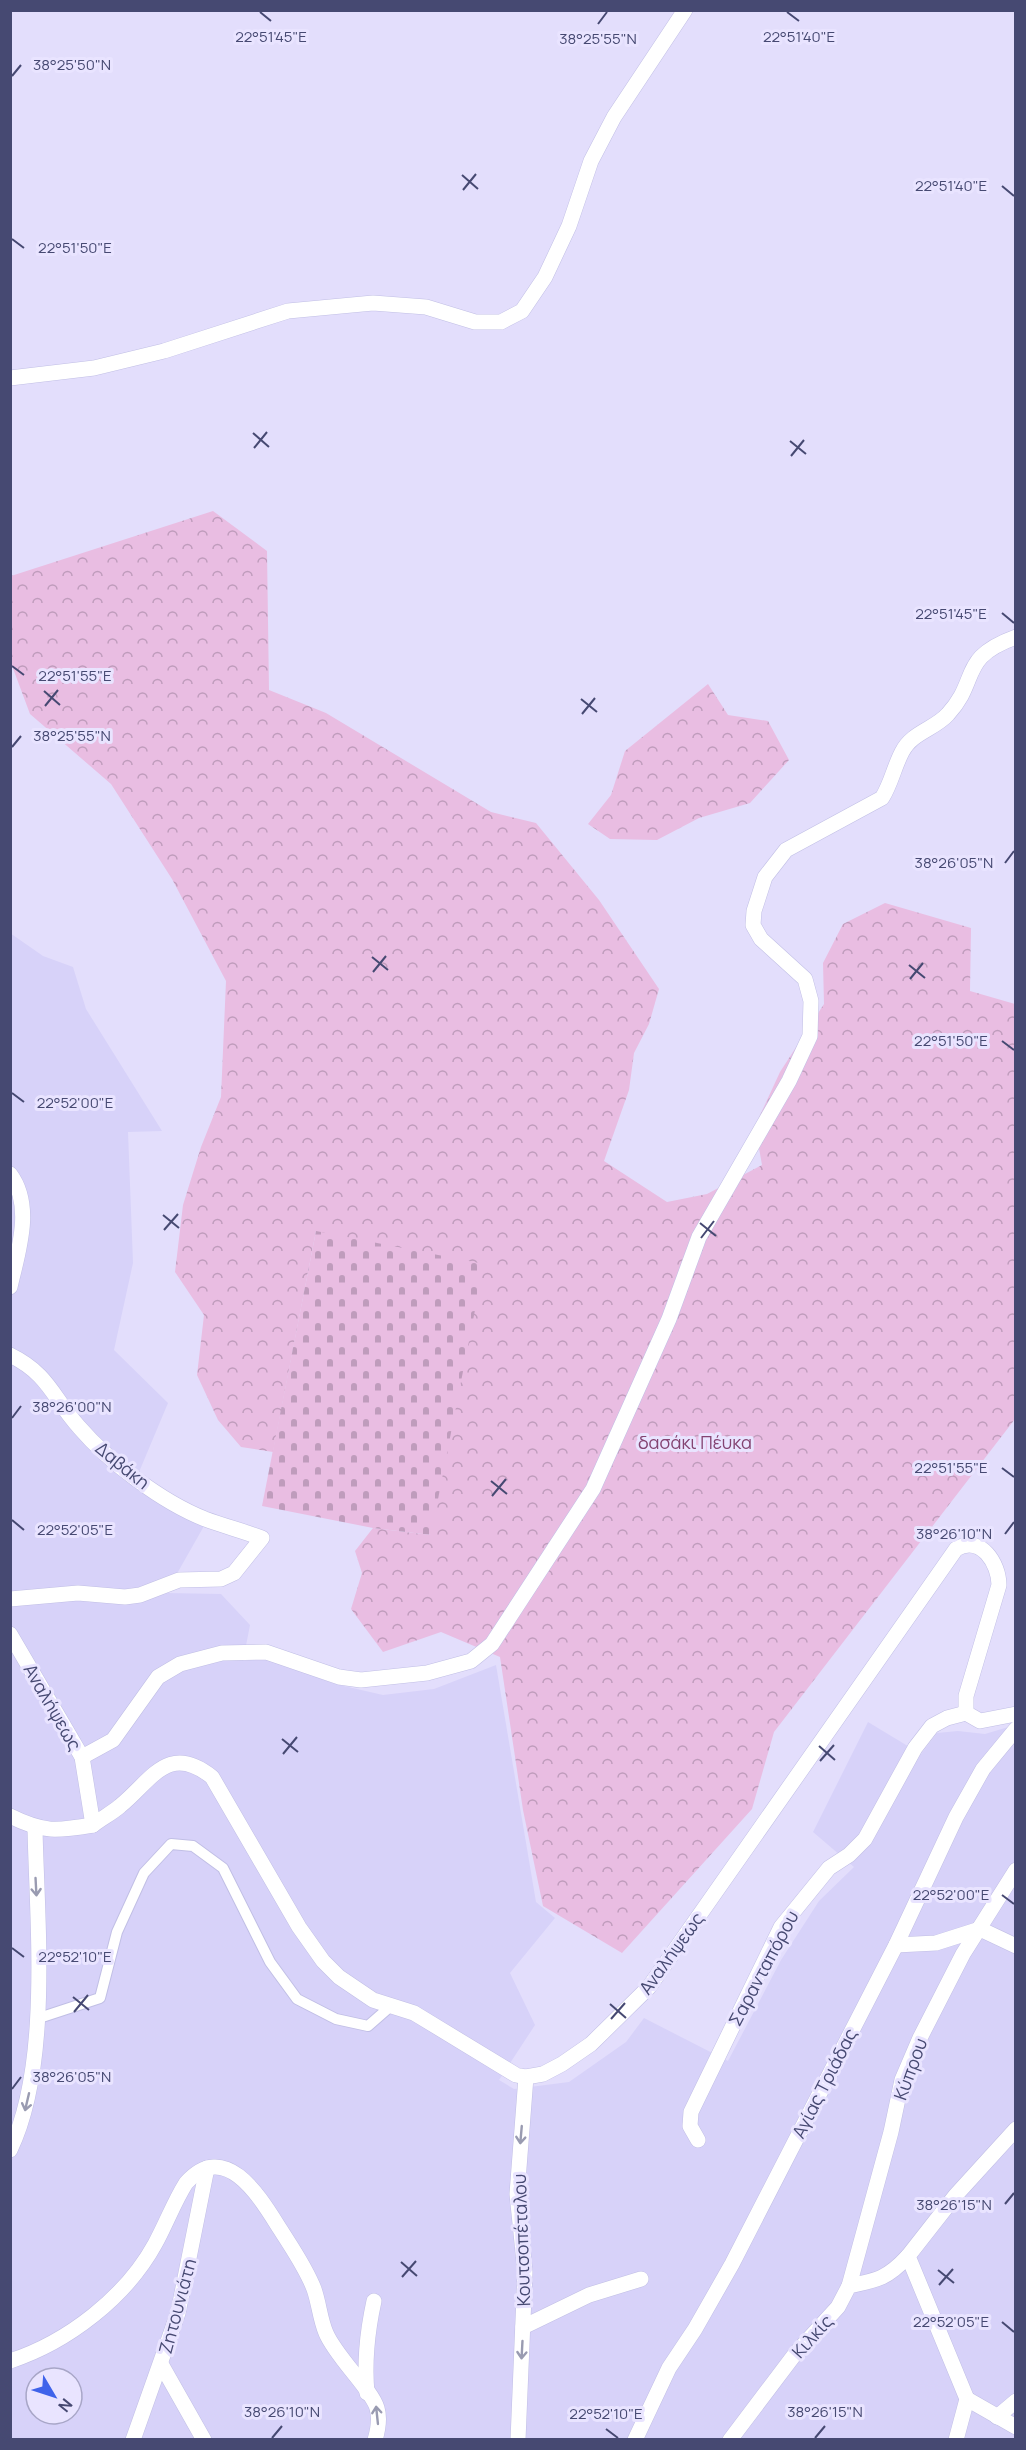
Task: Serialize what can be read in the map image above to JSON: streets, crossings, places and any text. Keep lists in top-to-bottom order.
{
  "streets": {
    "street": [
      "Δαβάκη",
      "Αναλήψεως",
      "Σαρανταπόρου",
      "Κύπρου",
      "Αγίας Τριάδας",
      "Κουτσοπέταλου",
      "Ζητουνιάτη",
      "Κιλκίς"
    ]
  },
  "crossings": [
    ["Αναλήψεως", "Σαρανταπόρου"],
    ["Αναλήψεως", "Κουτσοπέταλου"],
    ["Κύπρου", "Κιλκίς"]
  ],
  "one_way": ["Κουτσοπέταλου"],
  "parks": ["δασάκι Πέυκα"],
  "north": "bottom right",
  "coordinates": [
    "22°51'45\"E",
    "22°51'40\"E",
    "38°25'55\"N",
    "38°25'50\"N",
    "22°51'50\"E",
    "22°51'55\"E",
    "38°26'05\"N",
    "22°52'00\"E",
    "38°26'00\"N",
    "22°52'05\"E",
    "38°26'10\"N",
    "22°52'10\"E",
    "38°26'15\"N"
  ]
}
